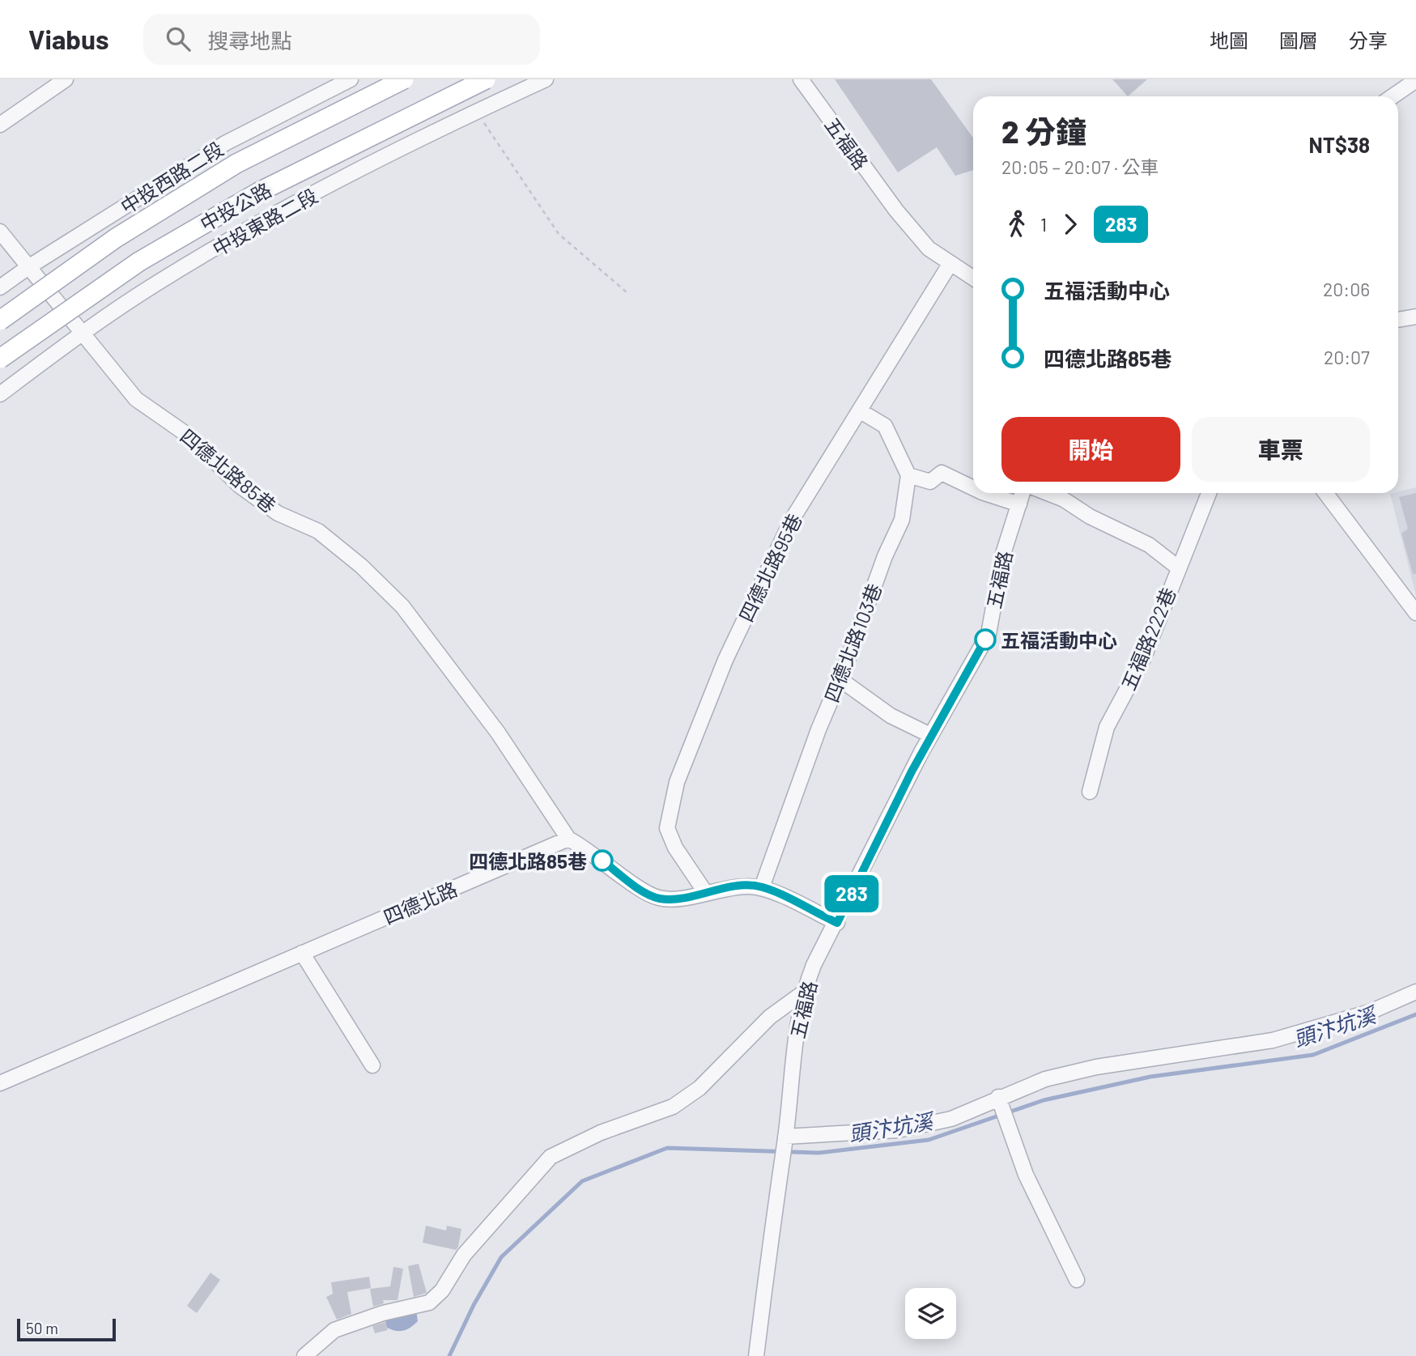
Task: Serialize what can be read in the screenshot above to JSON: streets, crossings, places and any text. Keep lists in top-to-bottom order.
{
  "streets": {
    "main road": ["中投公路"],
    "street": [
      "五福路",
      "中投西路二段",
      "中投東路二段",
      "四德北路85巷",
      "四德北路95巷",
      "五福路222巷",
      "四德北路103巷",
      "四德北路"
    ]
  },
  "crossings": [
    ["五福路", "四德北路95巷"],
    ["中投西路二段", "四德北路85巷"],
    ["中投東路二段", "四德北路85巷"],
    ["四德北路85巷", "四德北路"]
  ],
  "water": ["頭汴坑溪"],
  "places": ["五福活動中心", "四德北路85巷"],
  "lines": ["bus line 283"],
  "scale_bar": "50 m",
  "page": {
    "header": "Viabus",
    "search": "搜尋地點",
    "nav": ["地圖", "圖層", "分享"],
    "on_map": "283",
    "heading": ["2 分鐘", "20:05 – 20:07 · 公車", "NT$38"],
    "legs": ["1", "283"],
    "list": [
      {
        "name": "五福活動中心",
        "value": "20:06"
      },
      {
        "name": "四德北路85巷",
        "value": "20:07"
      }
    ],
    "buttons": ["開始", "車票"],
    "scale": "50 m"
  }
}
